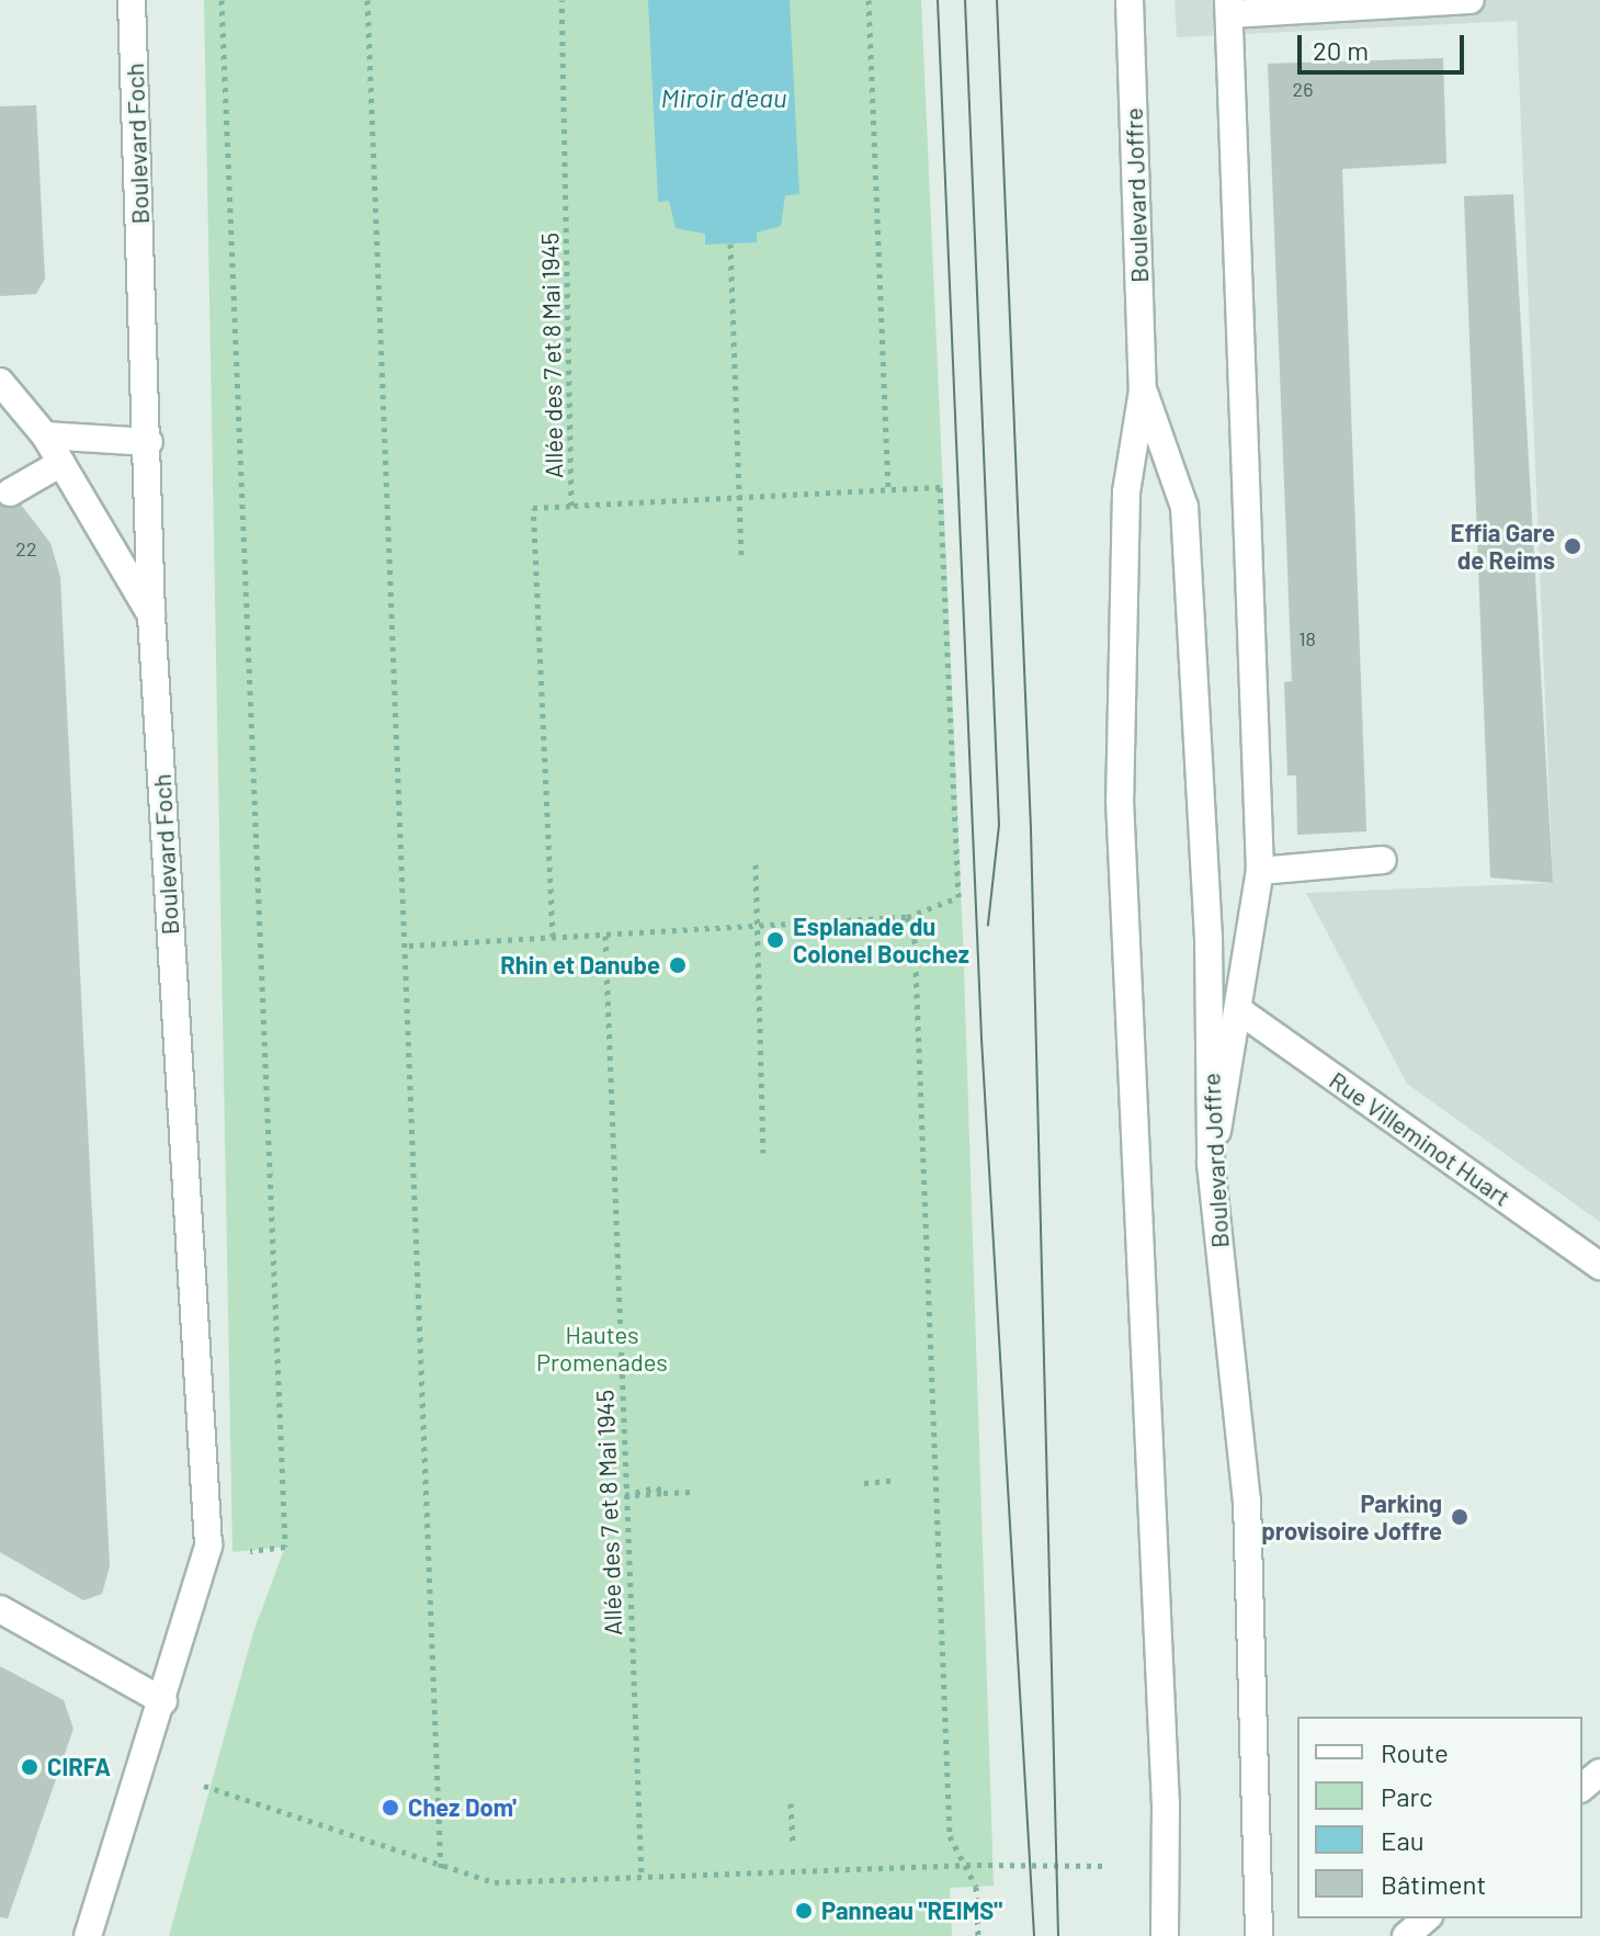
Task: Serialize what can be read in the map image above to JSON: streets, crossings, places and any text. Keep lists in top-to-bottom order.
{
  "streets": {
    "main road": ["Boulevard Foch", "Boulevard Joffre", "Rue Villeminot Huart"],
    "path": ["Allée des 7 et 8 Mai 1945"]
  },
  "water": ["Miroir d'eau"],
  "parks": ["Hautes Promenades"],
  "places": [
    "Effia Gare de Reims",
    "Esplanade du Colonel Bouchez",
    "Rhin et Danube",
    "Parking provisoire Joffre",
    "CIRFA",
    "Chez Dom'",
    "Panneau \"REIMS\""
  ],
  "house_numbers": ["26", "22", "18"],
  "legend": [
    "Route",
    "Parc",
    "Eau",
    "Bâtiment"
  ],
  "scale_bar": "20 m"
}
